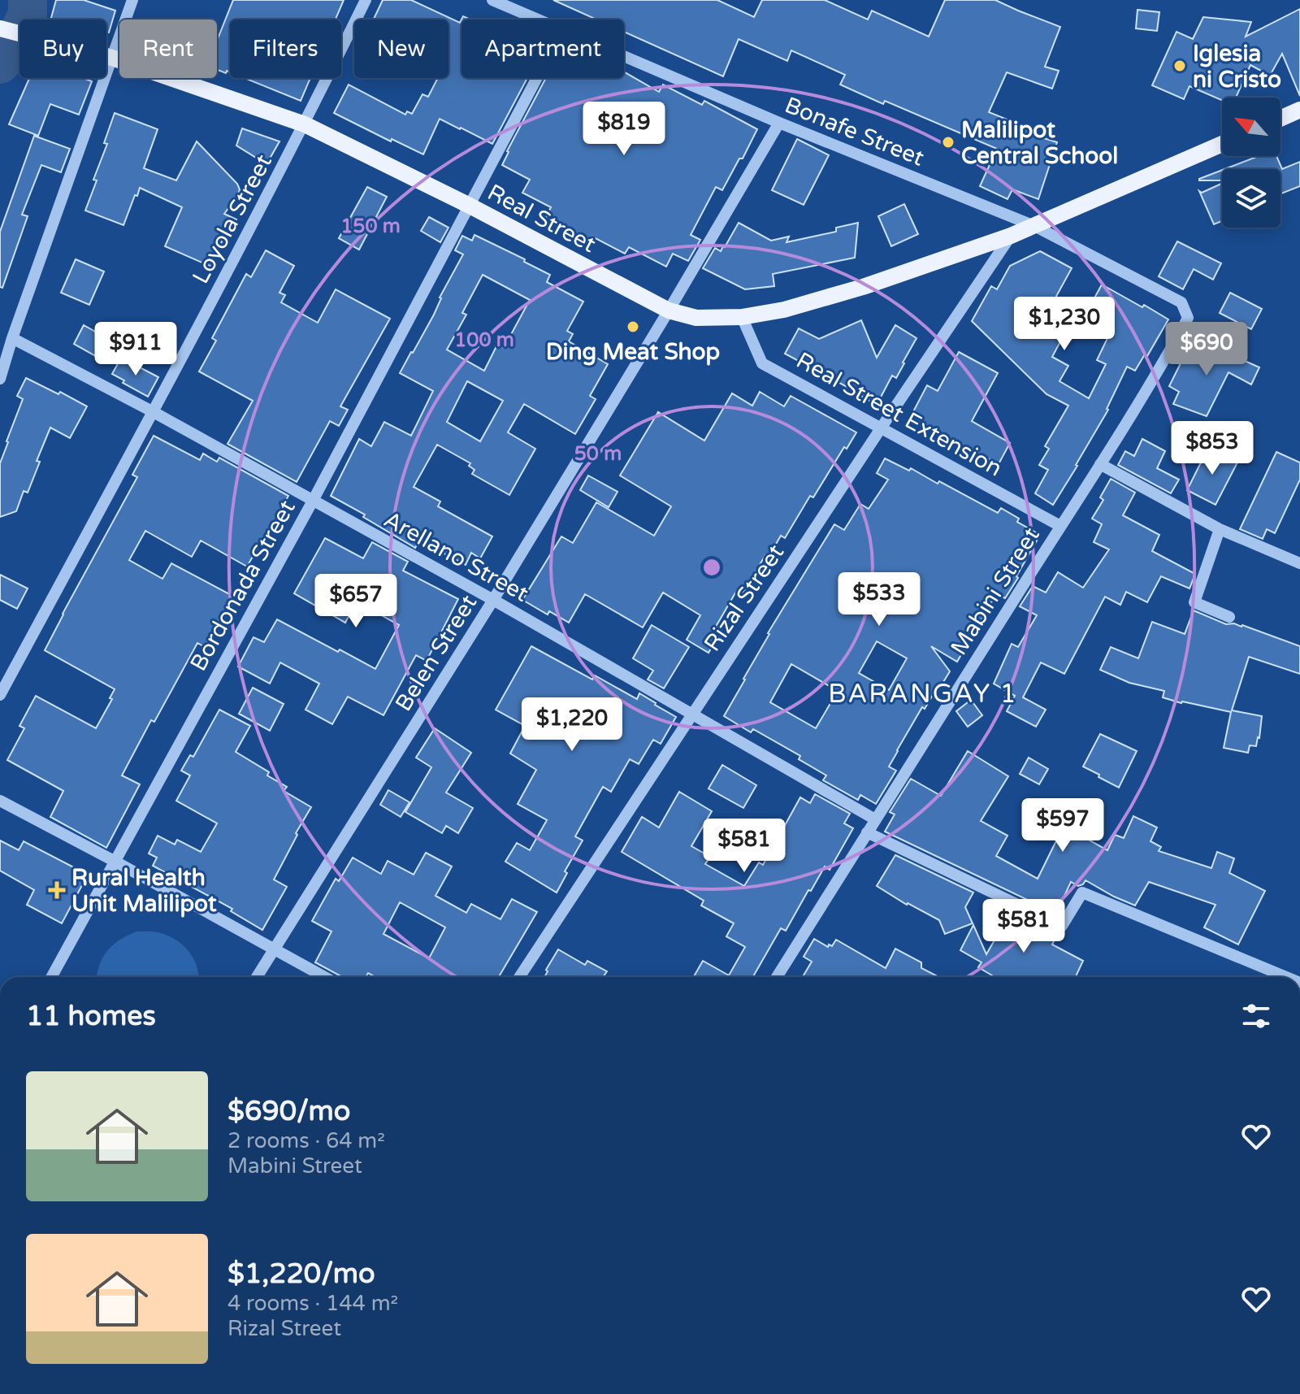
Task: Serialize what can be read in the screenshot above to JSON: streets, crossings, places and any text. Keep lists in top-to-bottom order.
{
  "streets": {
    "main road": ["Real Street"],
    "street": [
      "Bonafe Street",
      "Loyola Street",
      "Real Street Extension",
      "Arellano Street",
      "Bordonada Street",
      "Mabini Street",
      "Rizal Street",
      "Belen Street"
    ]
  },
  "crossings": [
    ["Bonafe Street", "Real Street"],
    ["Bonafe Street", "Mabini Street"],
    ["Bonafe Street", "Belen Street"],
    ["Real Street", "Loyola Street"],
    ["Real Street", "Real Street Extension"],
    ["Real Street", "Bordonada Street"],
    ["Real Street", "Rizal Street"],
    ["Real Street", "Belen Street"],
    ["Loyola Street", "Arellano Street"],
    ["Real Street Extension", "Mabini Street"],
    ["Real Street Extension", "Rizal Street"],
    ["Arellano Street", "Bordonada Street"],
    ["Arellano Street", "Mabini Street"],
    ["Arellano Street", "Rizal Street"],
    ["Arellano Street", "Belen Street"]
  ],
  "districts": ["BARANGAY 1"],
  "places": {
    "other": ["Iglesia ni Cristo", "Malilipot Central School", "Ding Meat Shop"],
    "health": ["Rural Health Unit Malilipot"]
  },
  "north": "top left",
  "page": {
    "chip": [
      "Buy",
      "Rent",
      "Filters",
      "New",
      "Apartment"
    ],
    "price": [
      "$819",
      "$1,230",
      "$911",
      "$690",
      "$853",
      "$533",
      "$657",
      "$1,220",
      "$597",
      "$581",
      "$581"
    ],
    "heading": "11 homes",
    "list": [
      {
        "name": "$690/mo",
        "note": "2 rooms · 64 m² · Mabini Street"
      },
      {
        "name": "$1,220/mo",
        "note": "4 rooms · 144 m² · Rizal Street"
      }
    ]
  },
  "rings": ["150 m", "100 m", "50 m"]
}
